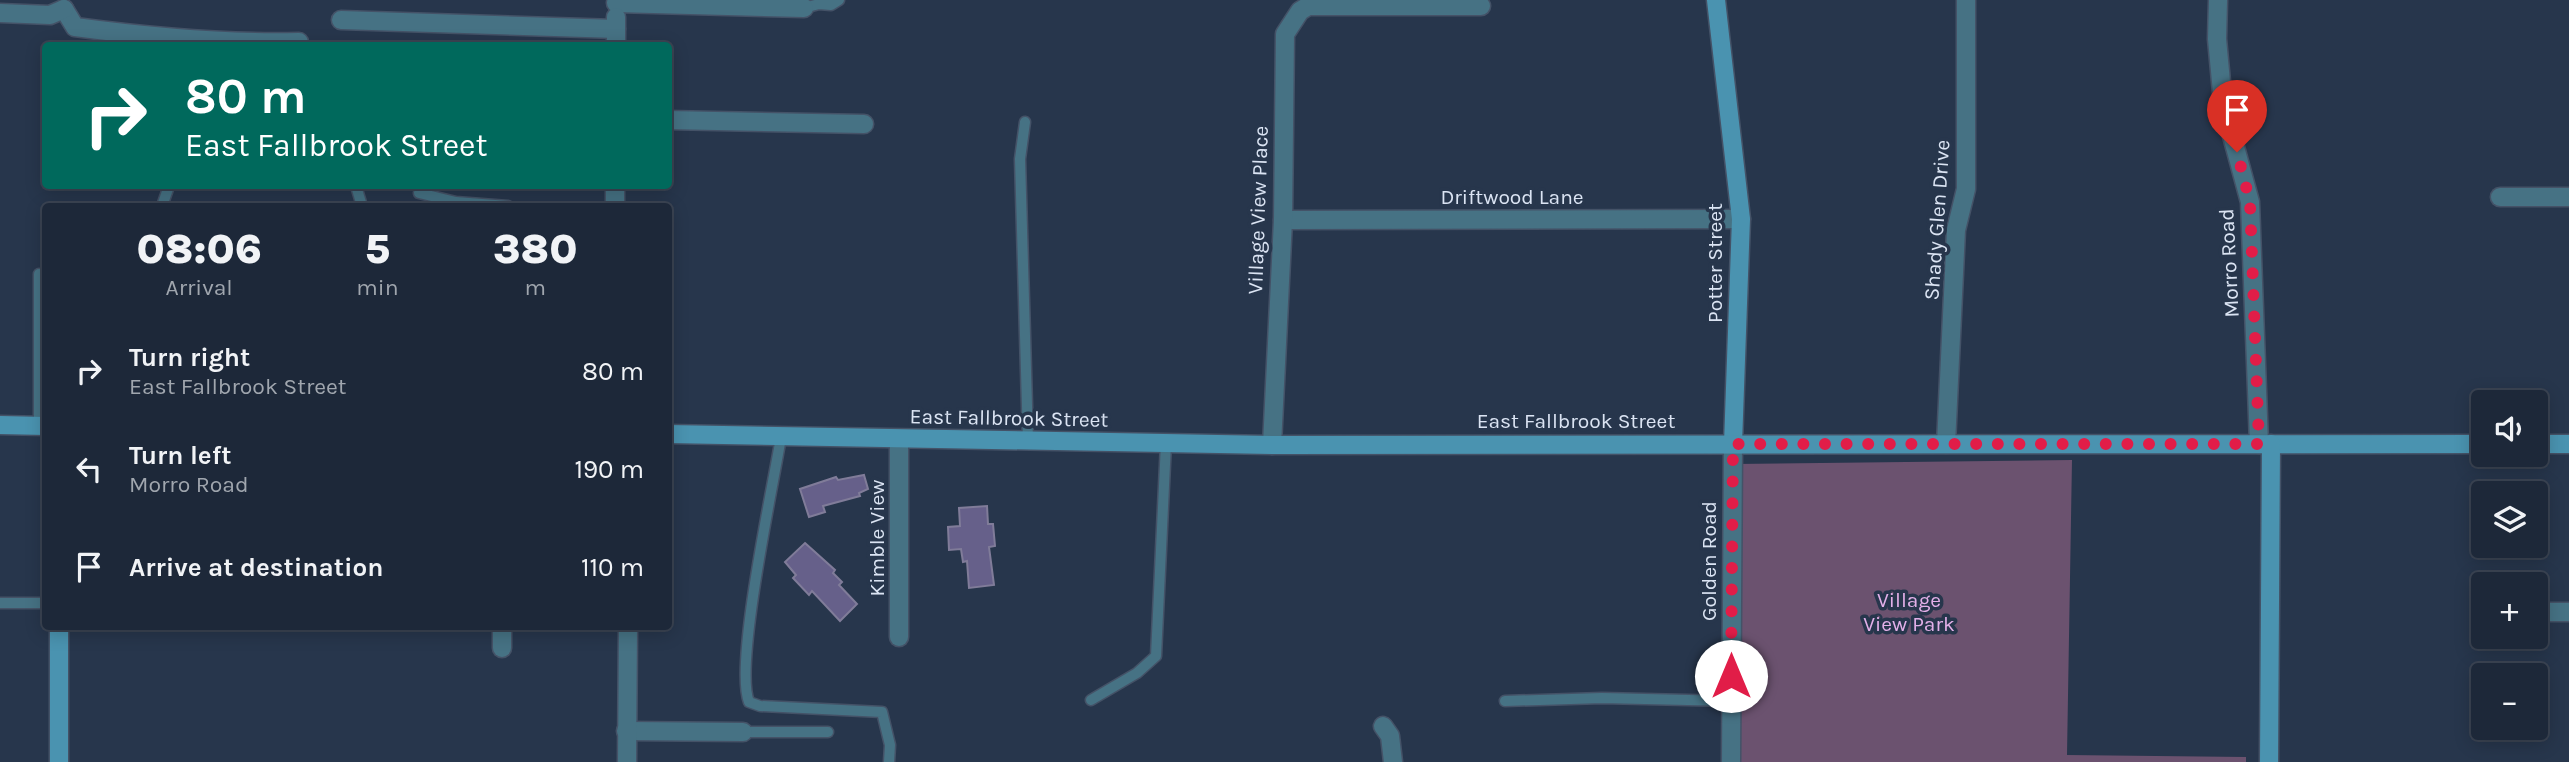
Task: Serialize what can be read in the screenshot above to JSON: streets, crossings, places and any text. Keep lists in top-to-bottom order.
{
  "streets": {
    "main road": ["Potter Street", "Morro Road", "East Fallbrook Street"],
    "street": [
      "Driftwood Lane",
      "Village View Place",
      "Shady Glen Drive",
      "Kimble View",
      "Golden Road"
    ]
  },
  "crossings": [
    ["Driftwood Lane", "Village View Place"],
    ["Driftwood Lane", "Potter Street"],
    ["Village View Place", "East Fallbrook Street"],
    ["Shady Glen Drive", "East Fallbrook Street"],
    ["Potter Street", "East Fallbrook Street"],
    ["Potter Street", "Golden Road"],
    ["Morro Road", "East Fallbrook Street"],
    ["East Fallbrook Street", "Kimble View"],
    ["East Fallbrook Street", "Golden Road"]
  ],
  "parks": ["Village View Park"],
  "page": {
    "turn": ["80 m", "East Fallbrook Street"],
    "eta": [
      "08:06",
      "Arrival",
      "5",
      "min",
      "380",
      "m"
    ],
    "list": [
      {
        "name": "Turn right",
        "note": "East Fallbrook Street",
        "value": "80 m"
      },
      {
        "name": "Turn left",
        "note": "Morro Road",
        "value": "190 m"
      },
      {
        "name": "Arrive at destination",
        "value": "110 m"
      }
    ],
    "map_buttons": ["+", "−"]
  }
}
